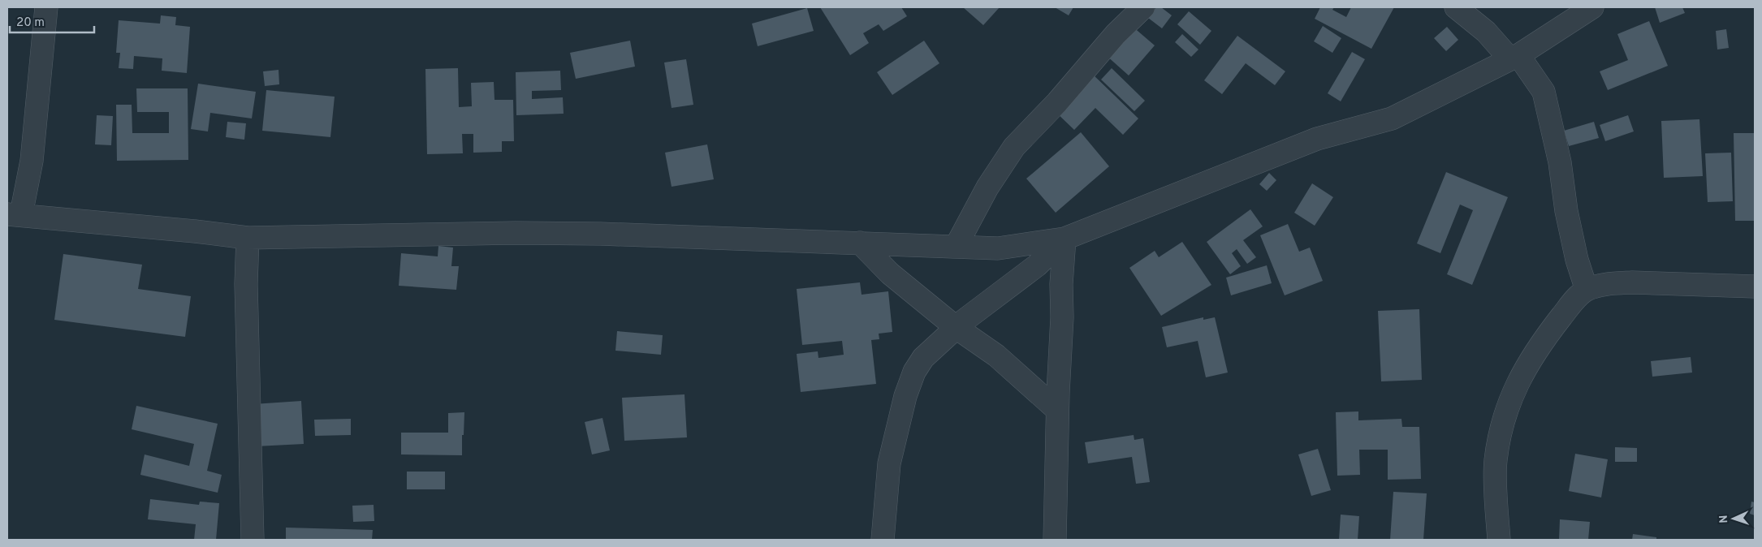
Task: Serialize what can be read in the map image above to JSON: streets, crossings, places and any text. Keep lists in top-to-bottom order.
{
  "scale_bar": "20 m",
  "north": "left"
}
